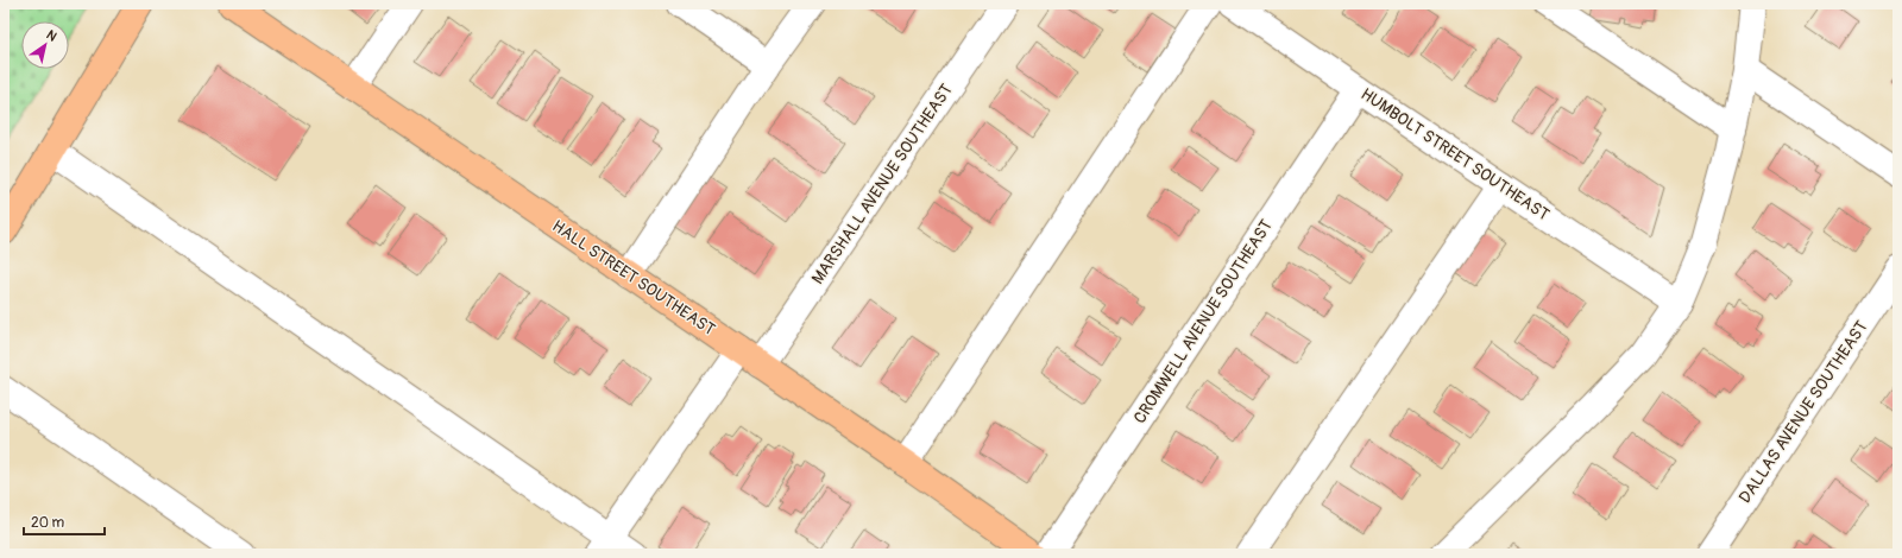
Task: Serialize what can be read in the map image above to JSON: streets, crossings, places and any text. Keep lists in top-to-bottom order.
{
  "streets": {
    "main road": ["HALL STREET SOUTHEAST"],
    "street": [
      "HUMBOLT STREET SOUTHEAST",
      "MARSHALL AVENUE SOUTHEAST",
      "CROMWELL AVENUE SOUTHEAST",
      "DALLAS AVENUE SOUTHEAST"
    ]
  },
  "crossings": [
    ["HUMBOLT STREET SOUTHEAST", "CROMWELL AVENUE SOUTHEAST"],
    ["MARSHALL AVENUE SOUTHEAST", "HALL STREET SOUTHEAST"]
  ],
  "scale_bar": "20 m",
  "north": "top right"
}
